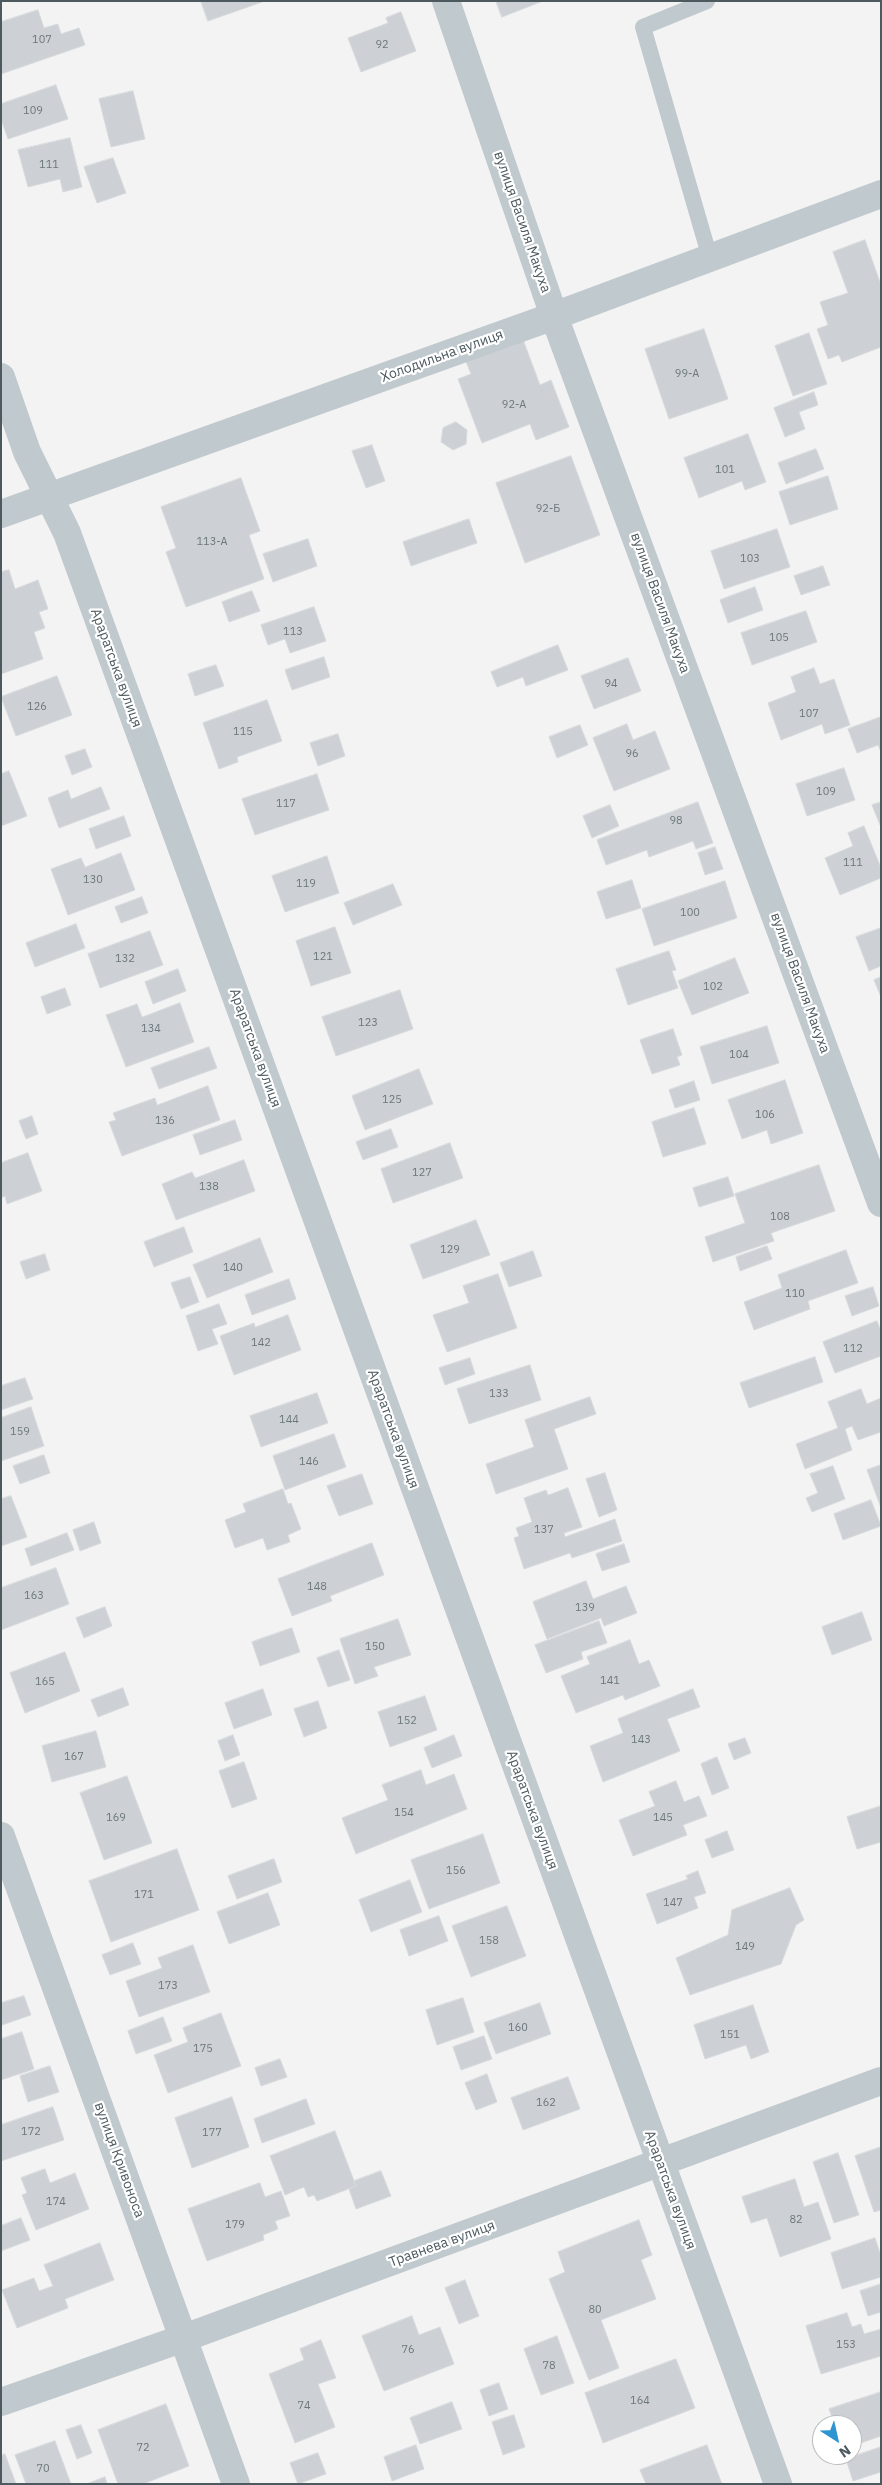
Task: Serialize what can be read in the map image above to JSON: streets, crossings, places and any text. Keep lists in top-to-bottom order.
{
  "streets": {
    "street": [
      "вулиця Василя Макуха",
      "Холодильна вулиця",
      "Араратська вулиця",
      "вулиця Кривоноса",
      "Травнева вулиця"
    ]
  },
  "crossings": [
    ["вулиця Василя Макуха", "Холодильна вулиця"],
    ["Холодильна вулиця", "Араратська вулиця"],
    ["Араратська вулиця", "Травнева вулиця"],
    ["вулиця Кривоноса", "Травнева вулиця"]
  ],
  "house_numbers": [
    "107",
    "92",
    "109",
    "111",
    "99-А",
    "92-А",
    "101",
    "92-Б",
    "113-А",
    "103",
    "113",
    "105",
    "94",
    "126",
    "107",
    "115",
    "96",
    "109",
    "117",
    "98",
    "111",
    "130",
    "119",
    "100",
    "121",
    "132",
    "102",
    "123",
    "134",
    "104",
    "125",
    "106",
    "136",
    "127",
    "138",
    "108",
    "129",
    "140",
    "110",
    "142",
    "112",
    "133",
    "144",
    "159",
    "146",
    "137",
    "148",
    "163",
    "139",
    "150",
    "141",
    "165",
    "152",
    "143",
    "167",
    "154",
    "169",
    "145",
    "156",
    "171",
    "147",
    "158",
    "149",
    "173",
    "160",
    "151",
    "175",
    "162",
    "172",
    "177",
    "174",
    "82",
    "179",
    "80",
    "153",
    "76",
    "78",
    "164",
    "74",
    "72",
    "70"
  ],
  "north": "bottom right"
}
